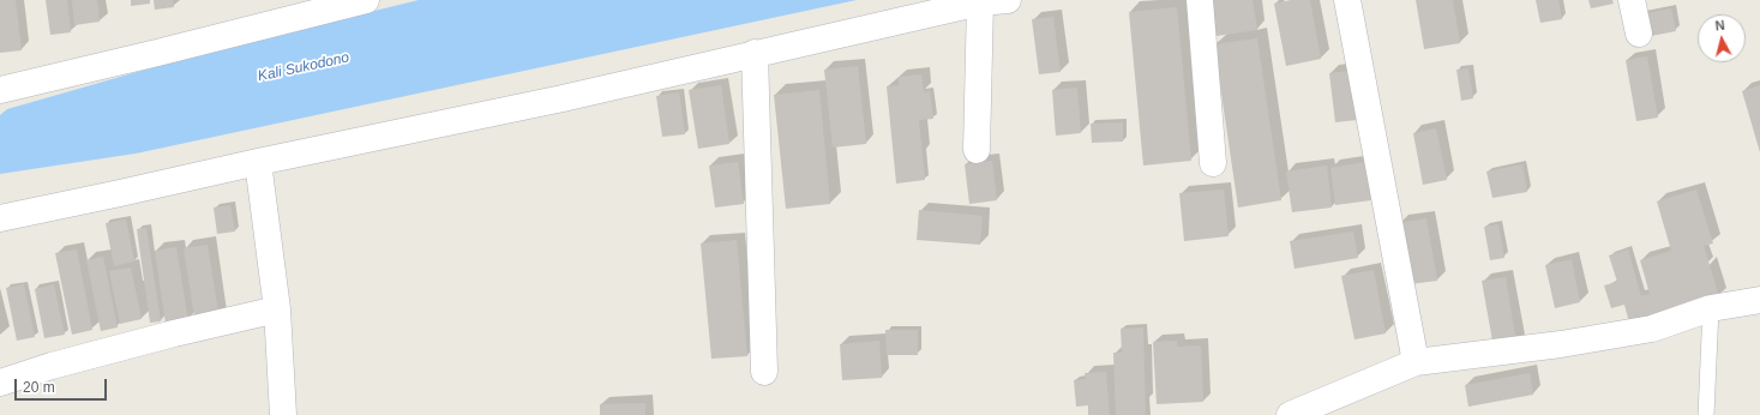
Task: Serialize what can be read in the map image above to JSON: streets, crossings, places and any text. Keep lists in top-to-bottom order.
{
  "water": ["Kali Sukodono"],
  "scale_bar": "20 m",
  "north": "top"
}
